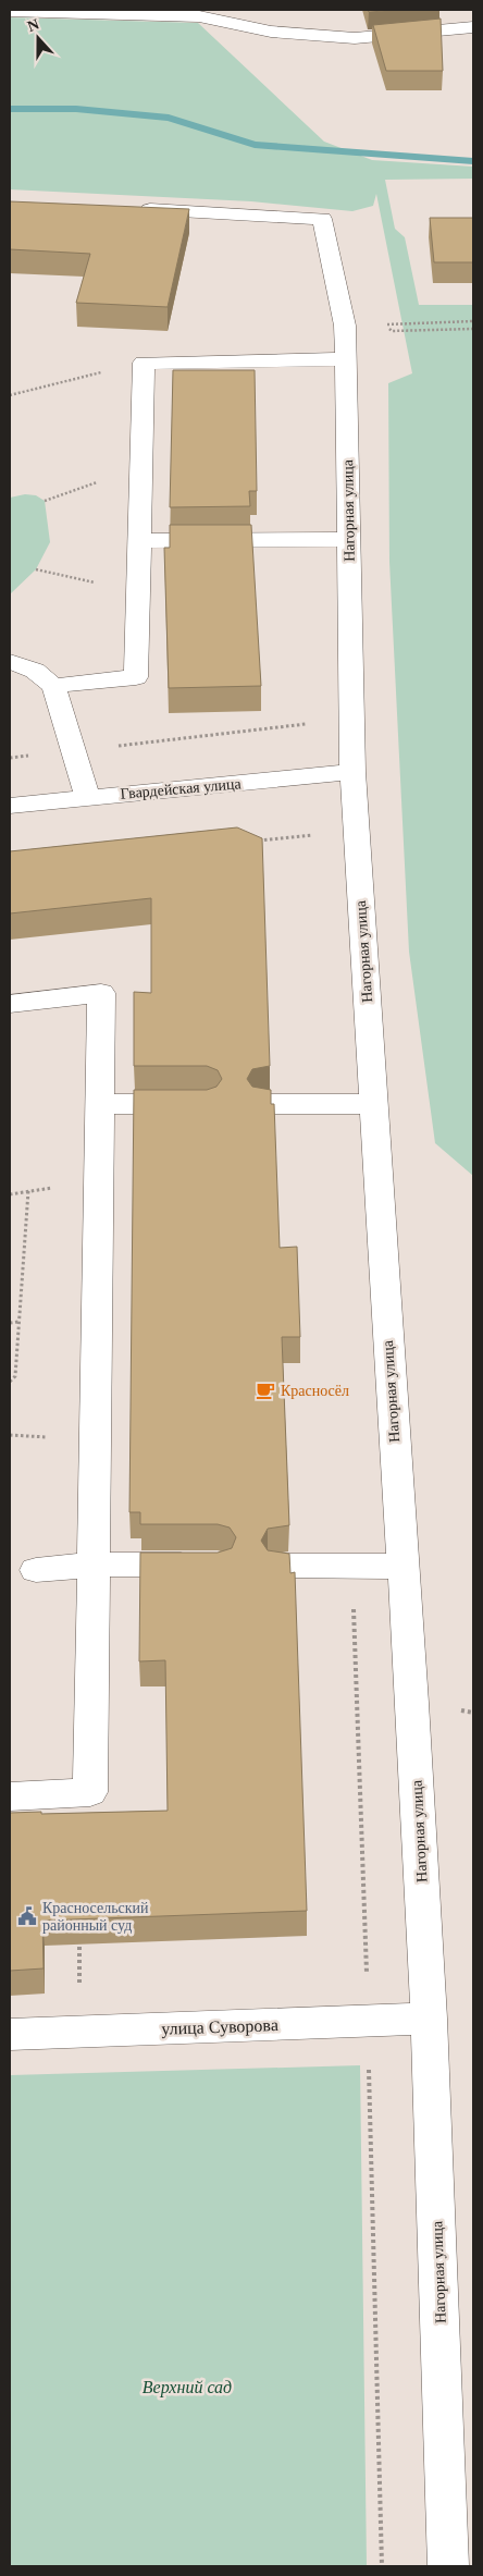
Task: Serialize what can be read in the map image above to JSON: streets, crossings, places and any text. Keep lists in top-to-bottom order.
{
  "streets": {
    "street": ["Нагорная улица", "Гвардейская улица", "улица Суворова"]
  },
  "crossings": [
    ["Нагорная улица", "Гвардейская улица"],
    ["Нагорная улица", "улица Суворова"]
  ],
  "parks": ["Верхний сад"],
  "places": {
    "cafe": ["Красносёл"],
    "public building": ["Красносельский районный суд"]
  },
  "north": "top"
}
